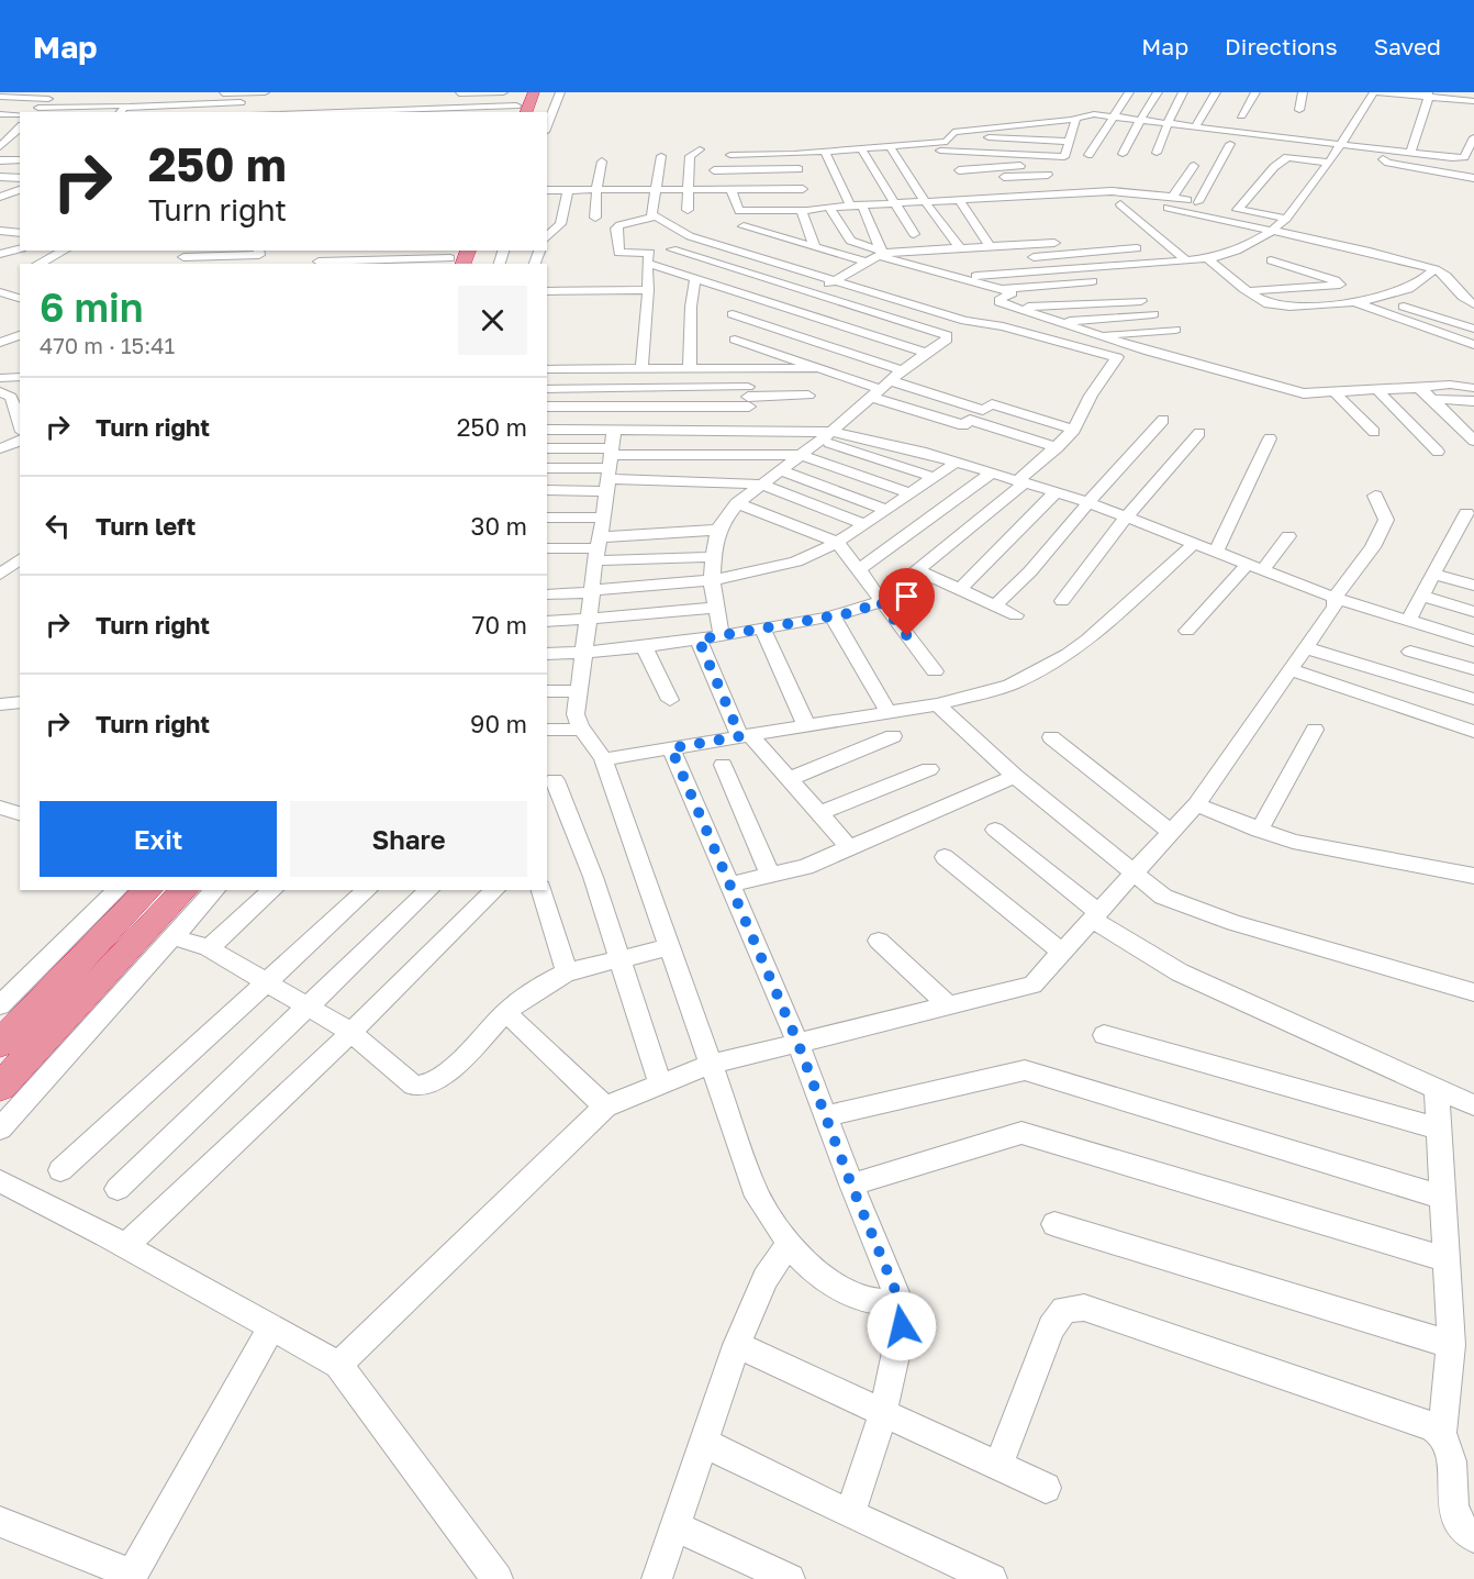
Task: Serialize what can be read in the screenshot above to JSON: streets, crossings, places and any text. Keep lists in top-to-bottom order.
{
  "page": {
    "header": "Map",
    "nav": ["Map", "Directions", "Saved"],
    "turn": ["250 m", "Turn right"],
    "heading": ["6 min", "470 m · 15:41"],
    "list": [
      {
        "name": "Turn right",
        "value": "250 m"
      },
      {
        "name": "Turn left",
        "value": "30 m"
      },
      {
        "name": "Turn right",
        "value": "70 m"
      },
      {
        "name": "Turn right",
        "value": "90 m"
      }
    ],
    "buttons": ["Exit", "Share"]
  }
}
